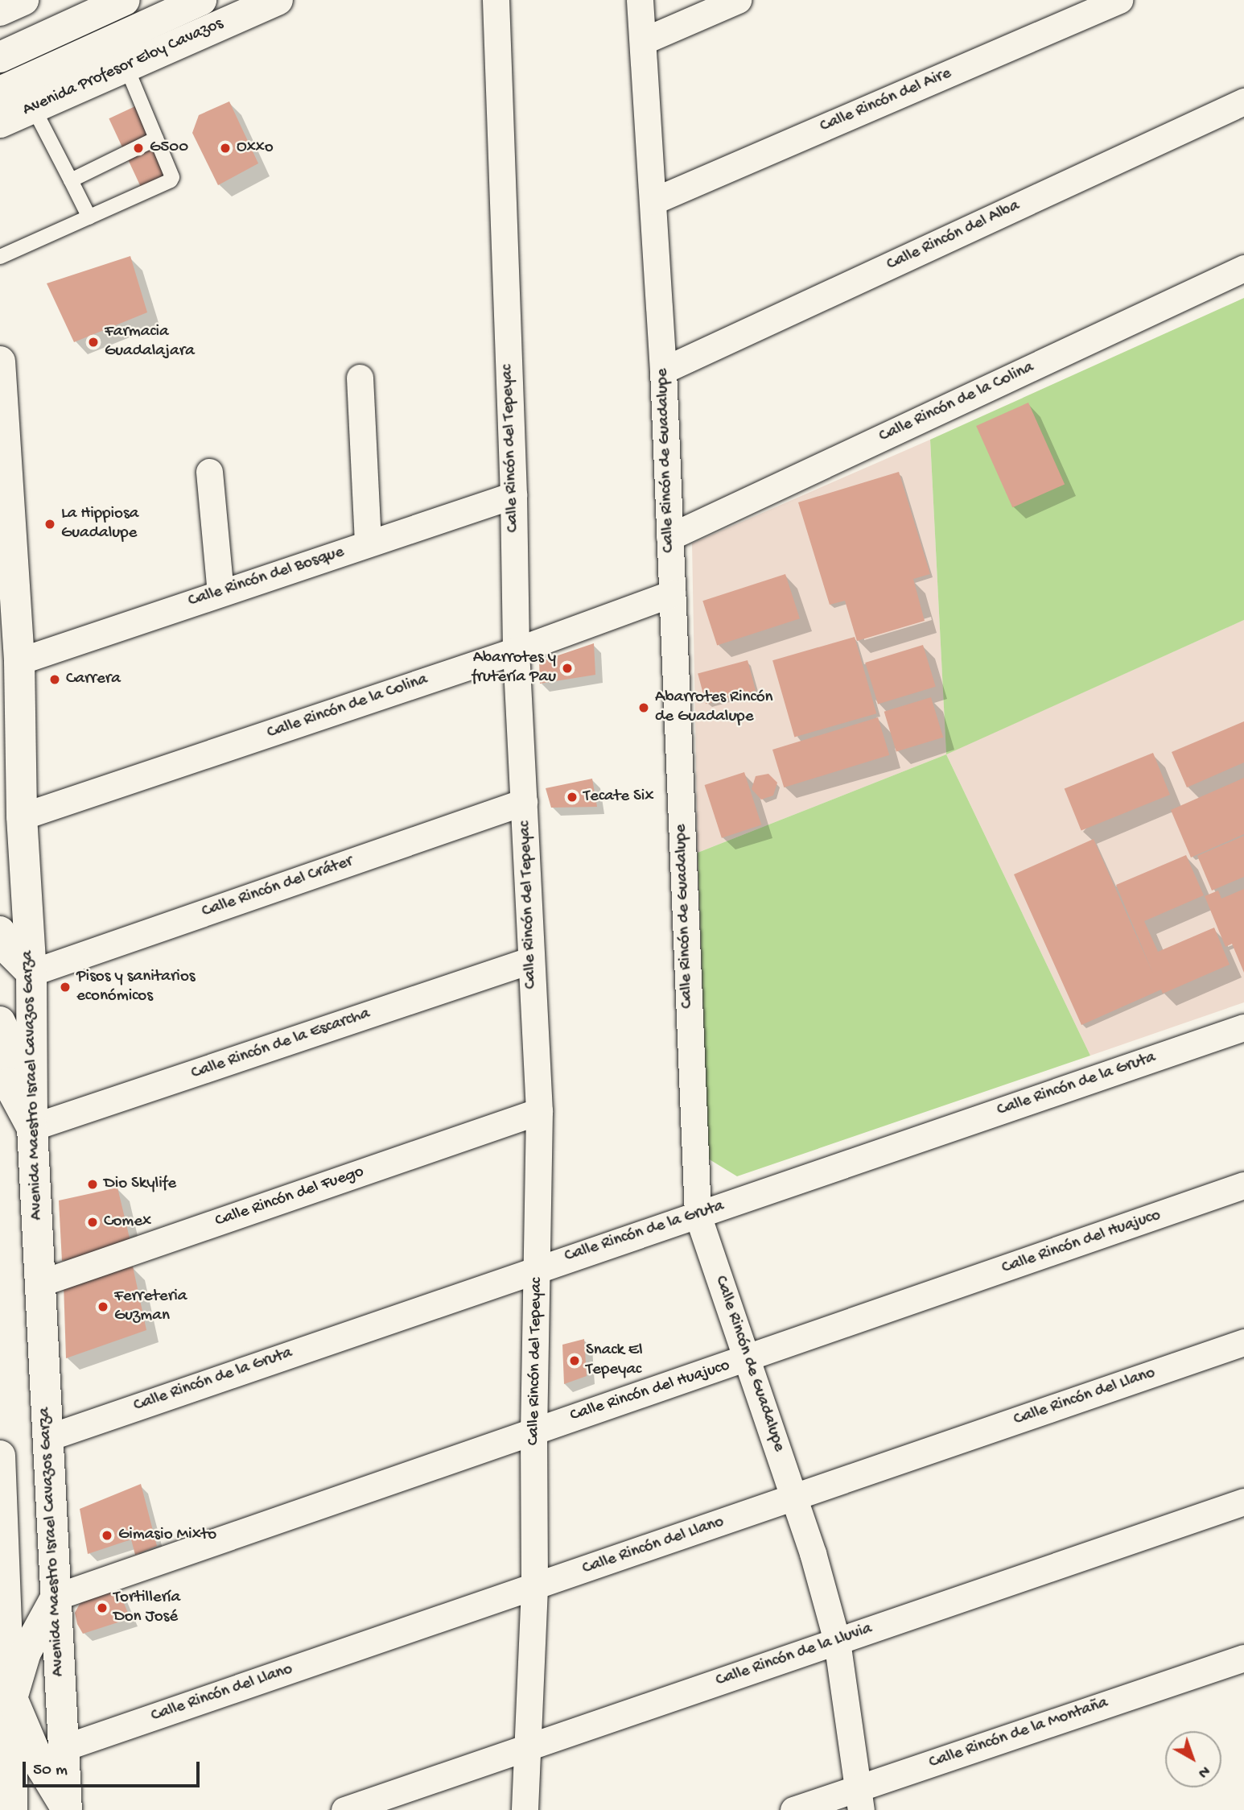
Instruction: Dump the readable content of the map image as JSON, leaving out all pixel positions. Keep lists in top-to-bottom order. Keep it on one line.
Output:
{"streets":{"main road":["Avenida Profesor Eloy Cavazos","Avenida Maestro Israel Cavazos Garza"],"street":["Calle Rincón del Aire","Calle Rincón del Alba","Calle Rincón de la Colina","Calle Rincón del Tepeyac","Calle Rincón de Guadalupe","Calle Rincón del Bosque","Calle Rincón del Cráter","Calle Rincón de la Escarcha","Calle Rincón de la Gruta","Calle Rincón del Fuego","Calle Rincón del Huajuco","Calle Rincón del Llano","Calle Rincón de la Lluvia","Calle Rincón de la Montaña"]},"crossings":[["Calle Rincón del Aire","Calle Rincón de Guadalupe"],["Calle Rincón del Alba","Calle Rincón de Guadalupe"],["Calle Rincón de la Colina","Calle Rincón del Tepeyac"],["Calle Rincón de la Colina","Calle Rincón de Guadalupe"],["Calle Rincón de la Colina","Avenida Maestro Israel Cavazos Garza"],["Calle Rincón del Tepeyac","Calle Rincón del Bosque"],["Calle Rincón del Tepeyac","Calle Rincón del Cráter"],["Calle Rincón del Tepeyac","Calle Rincón de la Escarcha"],["Calle Rincón del Tepeyac","Calle Rincón de la Gruta"],["Calle Rincón del Tepeyac","Calle Rincón del Fuego"],["Calle Rincón del Tepeyac","Calle Rincón del Huajuco"],["Calle Rincón del Tepeyac","Calle Rincón del Llano"],["Calle Rincón del Tepeyac","Calle Rincón de la Lluvia"],["Calle Rincón de Guadalupe","Calle Rincón de la Gruta"],["Calle Rincón de Guadalupe","Calle Rincón del Huajuco"],["Calle Rincón de Guadalupe","Calle Rincón del Llano"],["Calle Rincón de Guadalupe","Calle Rincón de la Lluvia"],["Calle Rincón de Guadalupe","Calle Rincón de la Montaña"],["Calle Rincón del Bosque","Avenida Maestro Israel Cavazos Garza"],["Calle Rincón del Cráter","Avenida Maestro Israel Cavazos Garza"],["Calle Rincón de la Escarcha","Avenida Maestro Israel Cavazos Garza"],["Calle Rincón de la Gruta","Avenida Maestro Israel Cavazos Garza"],["Avenida Maestro Israel Cavazos Garza","Calle Rincón del Fuego"],["Avenida Maestro Israel Cavazos Garza","Calle Rincón del Huajuco"],["Avenida Maestro Israel Cavazos Garza","Calle Rincón del Llano"]],"places":["G500","Oxxo","Farmacia Guadalajara","La Hippiosa Guadalupe","Abarrotes y frutería Pau","Carrera","Abarrotes Rincón de Guadalupe","Tecate Six","Pisos y sanitarios económicos","Dio Skylife","Comex","Ferreteria Guzman","Snack El Tepeyac","Gimasio Mixto","Tortillería Don José"],"scale_bar":"50 m","north":"bottom right"}
